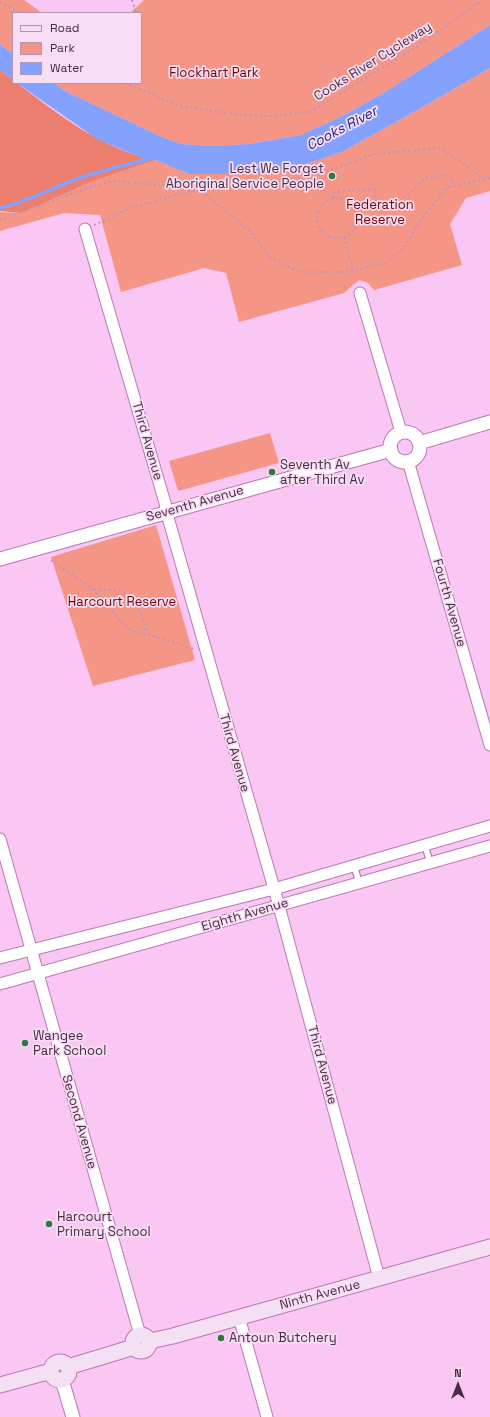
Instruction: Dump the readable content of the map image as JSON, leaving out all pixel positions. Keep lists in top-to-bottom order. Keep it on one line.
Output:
{"streets":{"main road":["Ninth Avenue"],"street":["Third Avenue","Seventh Avenue","Fourth Avenue","Eighth Avenue","Second Avenue"],"path":["Cooks River Cycleway"]},"crossings":[["Third Avenue","Seventh Avenue"],["Third Avenue","Eighth Avenue"],["Third Avenue","Ninth Avenue"],["Seventh Avenue","Fourth Avenue"],["Eighth Avenue","Second Avenue"],["Second Avenue","Ninth Avenue"]],"water":["Cooks River"],"parks":["Flockhart Park","Federation Reserve","Harcourt Reserve"],"places":["Lest We Forget Aboriginal Service People","Seventh Av after Third Av","Wangee Park School","Harcourt Primary School","Antoun Butchery"],"legend":["Road","Park","Water"],"north":"top"}
